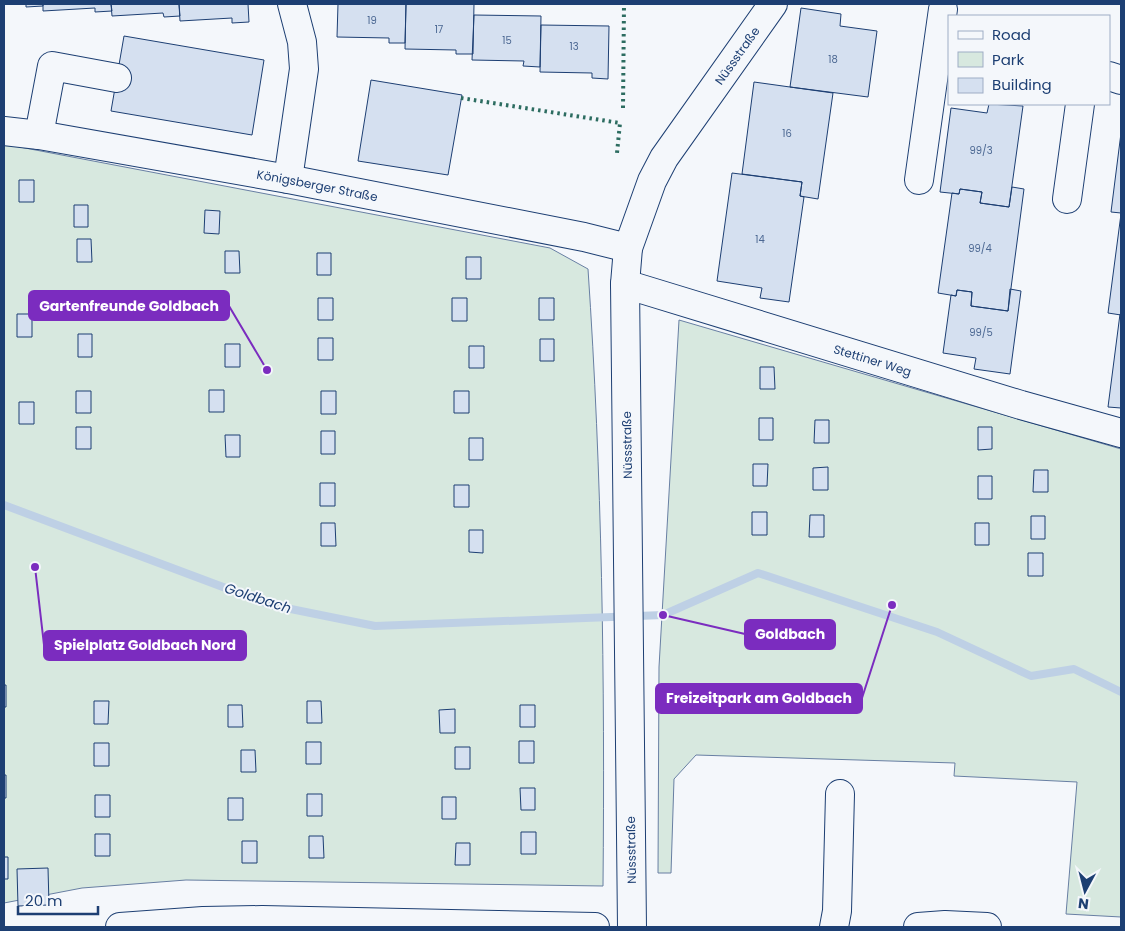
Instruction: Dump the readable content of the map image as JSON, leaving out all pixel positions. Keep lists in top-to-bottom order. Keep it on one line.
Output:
{"streets":{"street":["Nüssstraße","Königsberger Straße","Stettiner Weg"]},"crossings":[["Nüssstraße","Königsberger Straße"],["Nüssstraße","Stettiner Weg"]],"water":["Goldbach"],"places":["Gartenfreunde Goldbach","Spielplatz Goldbach Nord","Freizeitpark am Goldbach","Goldbach"],"house_numbers":["19","17","15","13","18","16","99/3","14","99/4","99/5"],"legend":["Road","Park","Building"],"scale_bar":"20 m","north":"bottom"}
